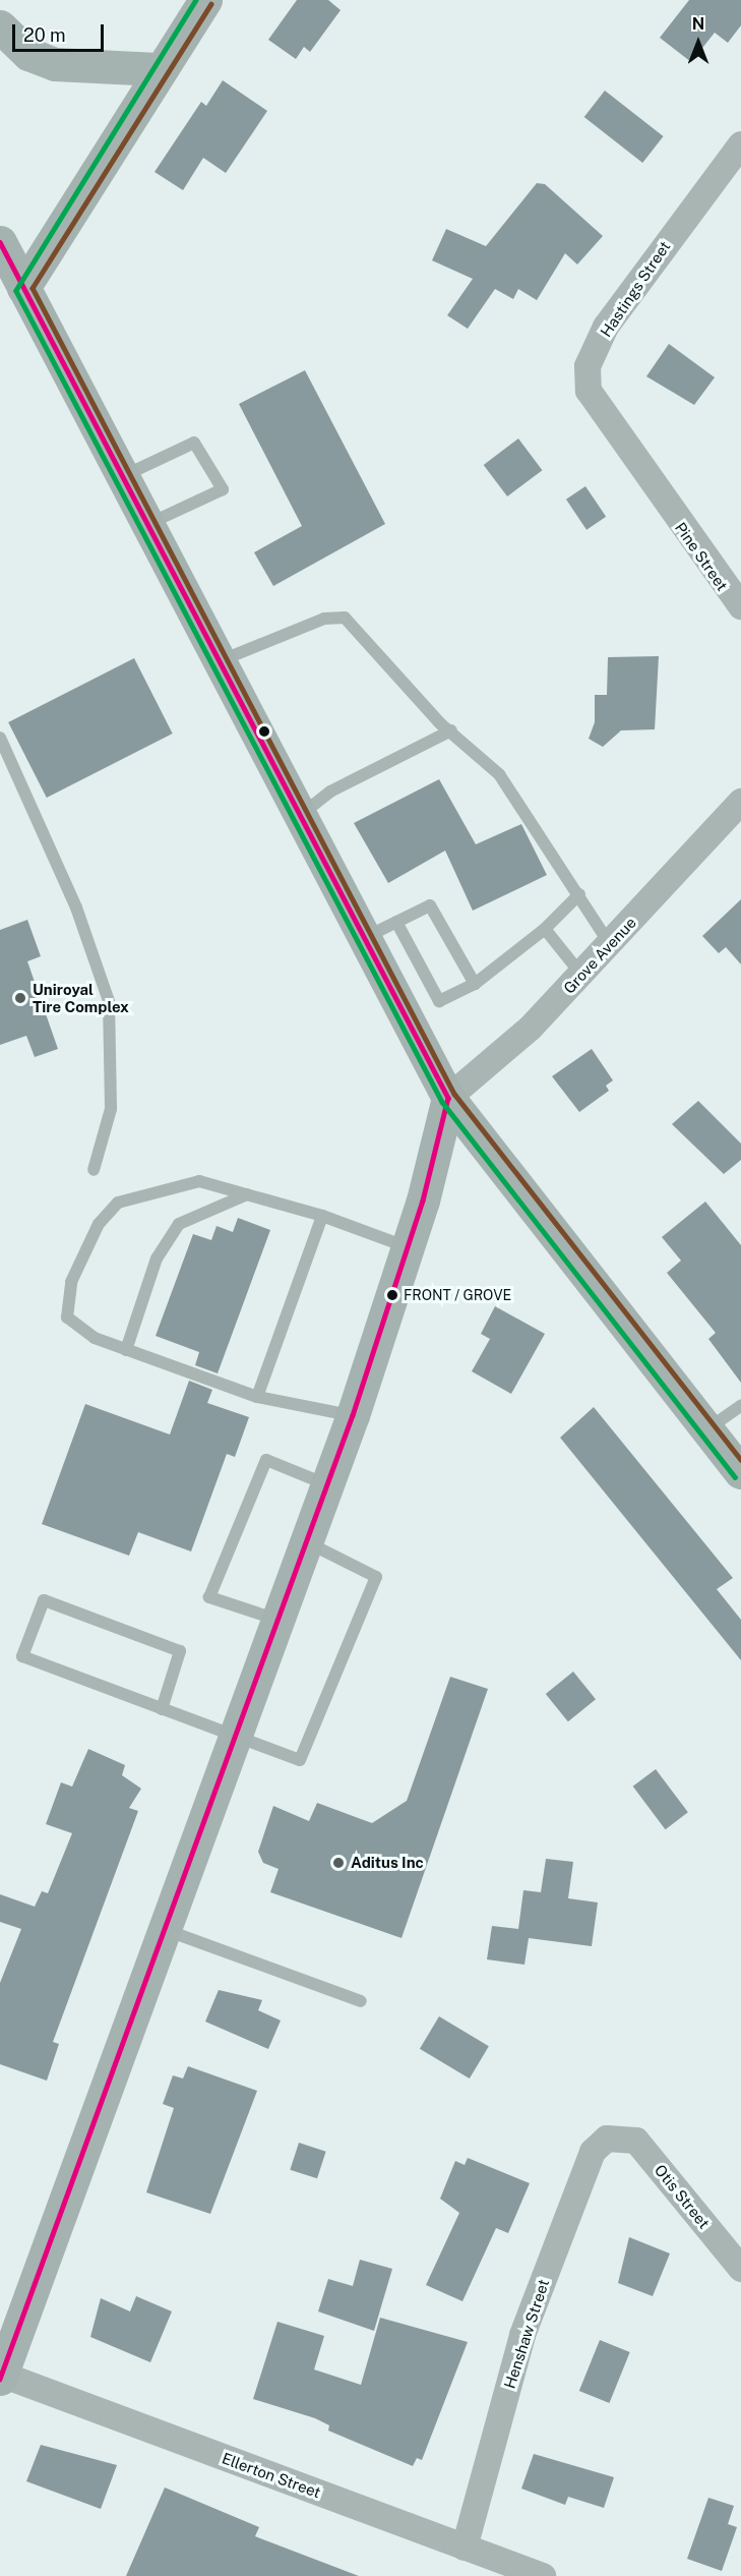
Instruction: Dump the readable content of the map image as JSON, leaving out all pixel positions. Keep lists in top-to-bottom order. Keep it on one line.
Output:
{"streets":{"street":["Hastings Street","Pine Street","Grove Avenue","Otis Street","Henshaw Street","Ellerton Street"]},"crossings":[["Hastings Street","Pine Street"],["Otis Street","Henshaw Street"],["Henshaw Street","Ellerton Street"]],"places":["Uniroyal Tire Complex","FRONT / GROVE","Aditus Inc"],"scale_bar":"20 m","north":"top"}
